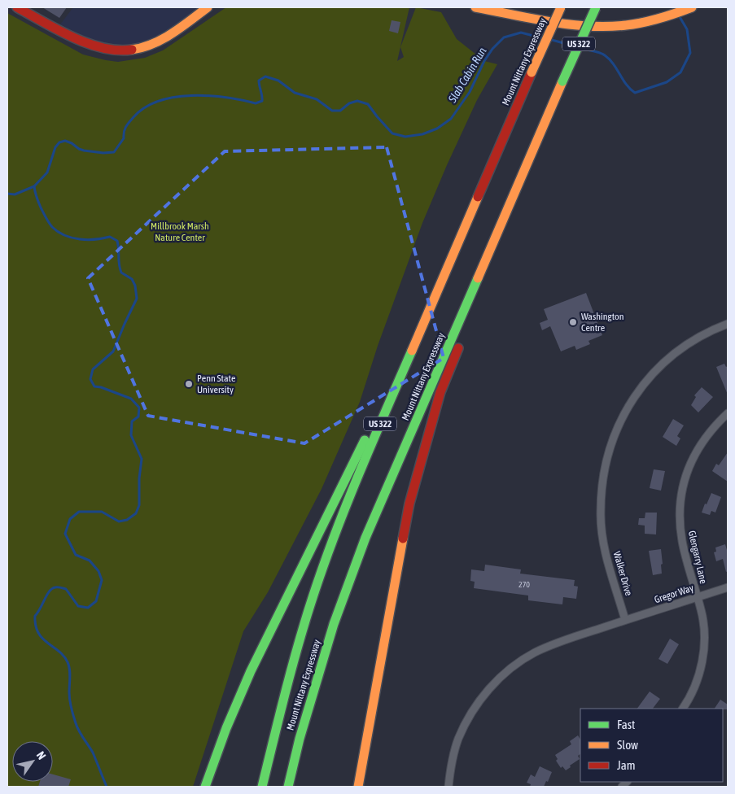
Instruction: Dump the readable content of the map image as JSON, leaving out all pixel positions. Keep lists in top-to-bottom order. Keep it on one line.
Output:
{"streets":{"main road":["US 322","Mount Nittany Expressway"],"street":["Glengarry Lane","Walker Drive","Gregor Way"]},"crossings":[["Glengarry Lane","Gregor Way"],["Walker Drive","Gregor Way"]],"water":["Slab Cabin Run"],"parks":["Millbrook Marsh Nature Center"],"places":["Washington Centre","Penn State University"],"house_numbers":["270"],"legend":["Fast","Slow","Jam"],"north":"top right"}
